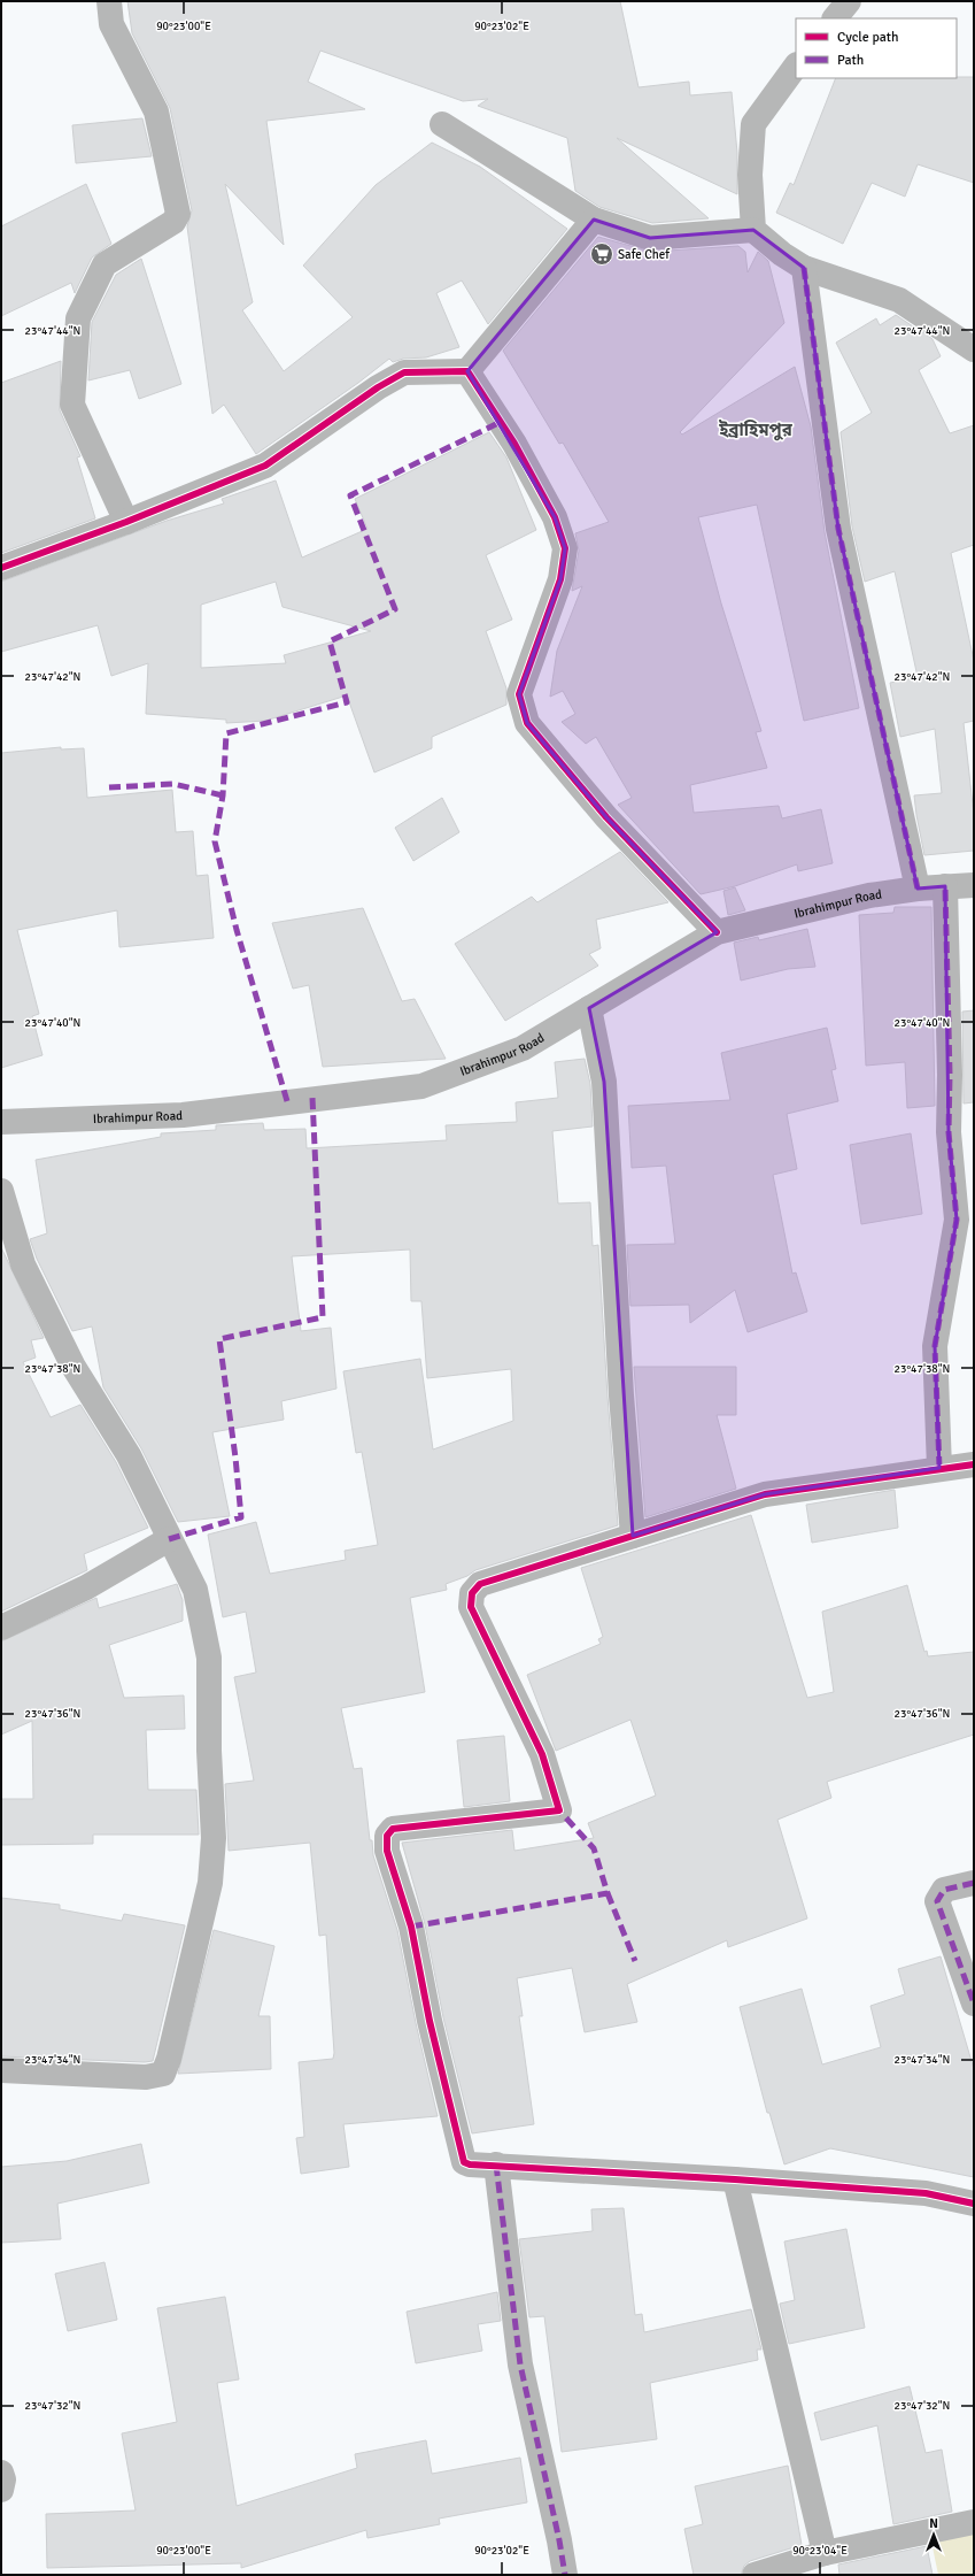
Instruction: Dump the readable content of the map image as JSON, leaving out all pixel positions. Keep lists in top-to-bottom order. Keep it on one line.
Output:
{"streets":{"street":["Ibrahimpur Road"]},"districts":["ইব্রাহিমপুর"],"places":{"supermarket":["Safe Chef"]},"legend":["Cycle path","Path"],"north":"top","coordinates":["90°23'00\"E","90°23'02\"E","23°47'44\"N","23°47'42\"N","23°47'40\"N","23°47'38\"N","23°47'36\"N","23°47'34\"N","23°47'32\"N","90°23'04\"E"]}
